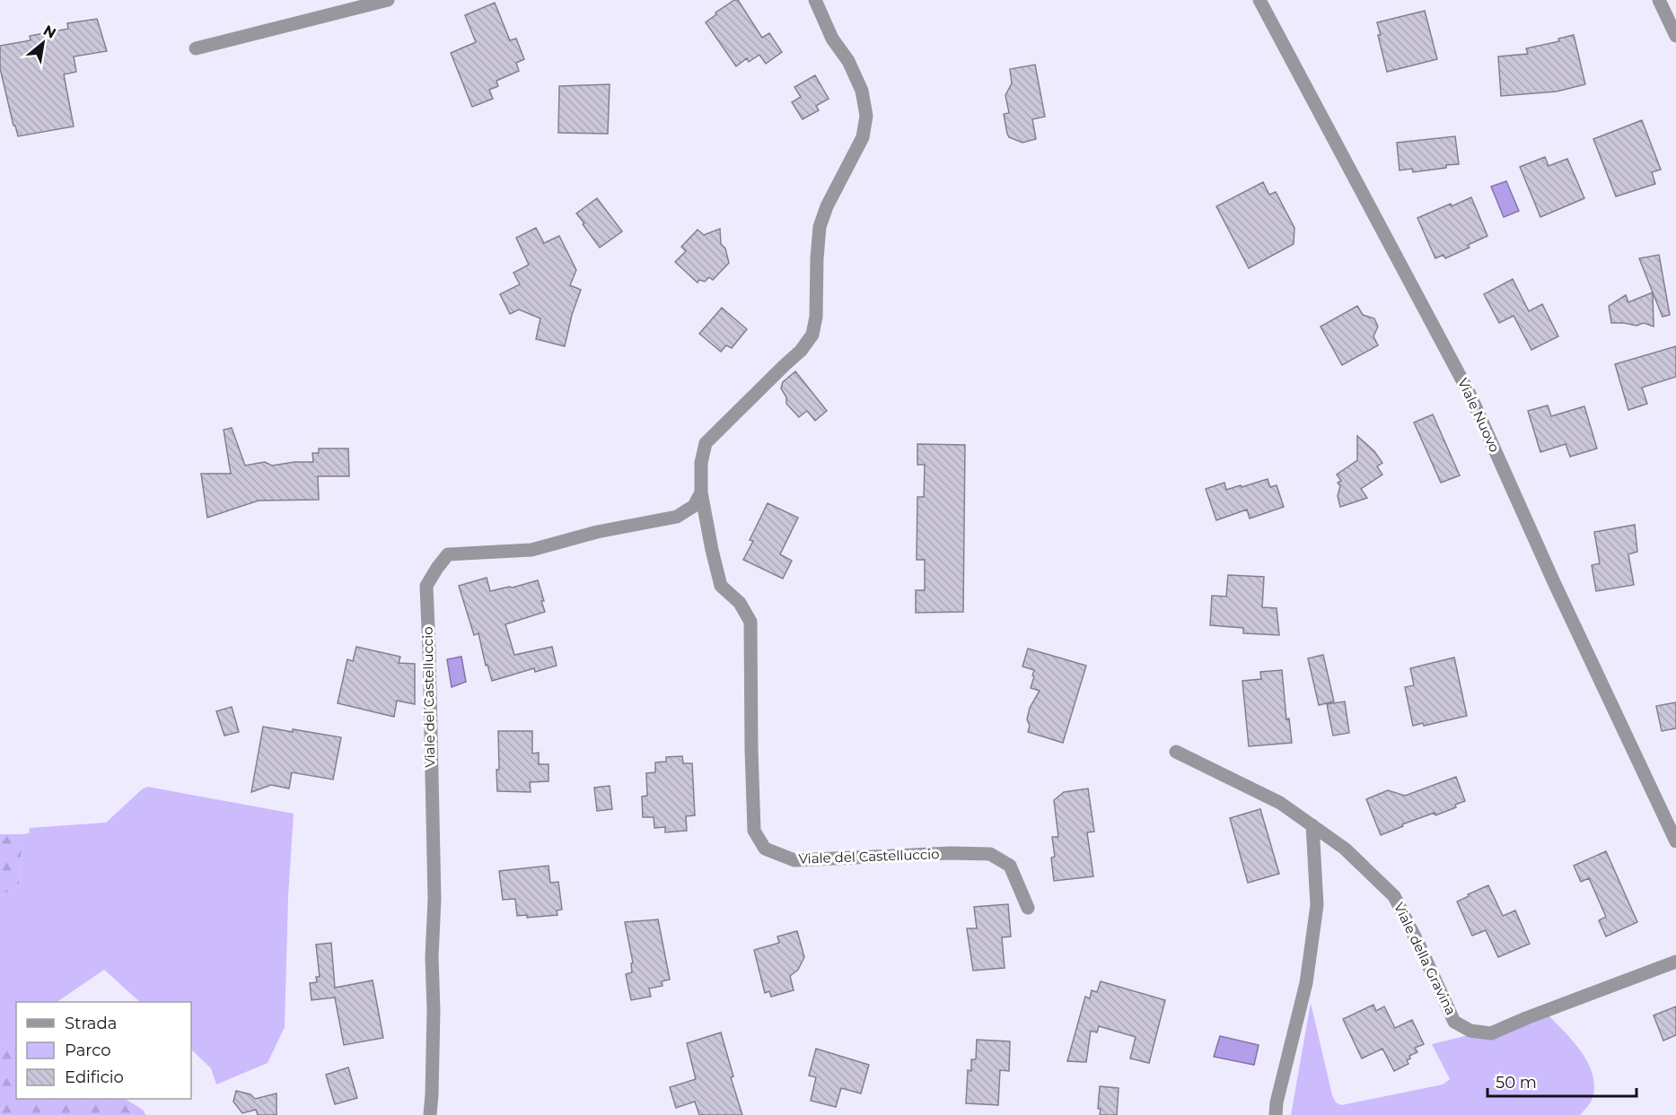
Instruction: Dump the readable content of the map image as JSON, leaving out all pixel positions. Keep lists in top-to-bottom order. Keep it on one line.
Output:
{"streets":{"street":["Viale Nuovo","Viale del Castelluccio","Viale della Gravina"]},"legend":["Strada","Parco","Edificio"],"scale_bar":"50 m","north":"top right"}
